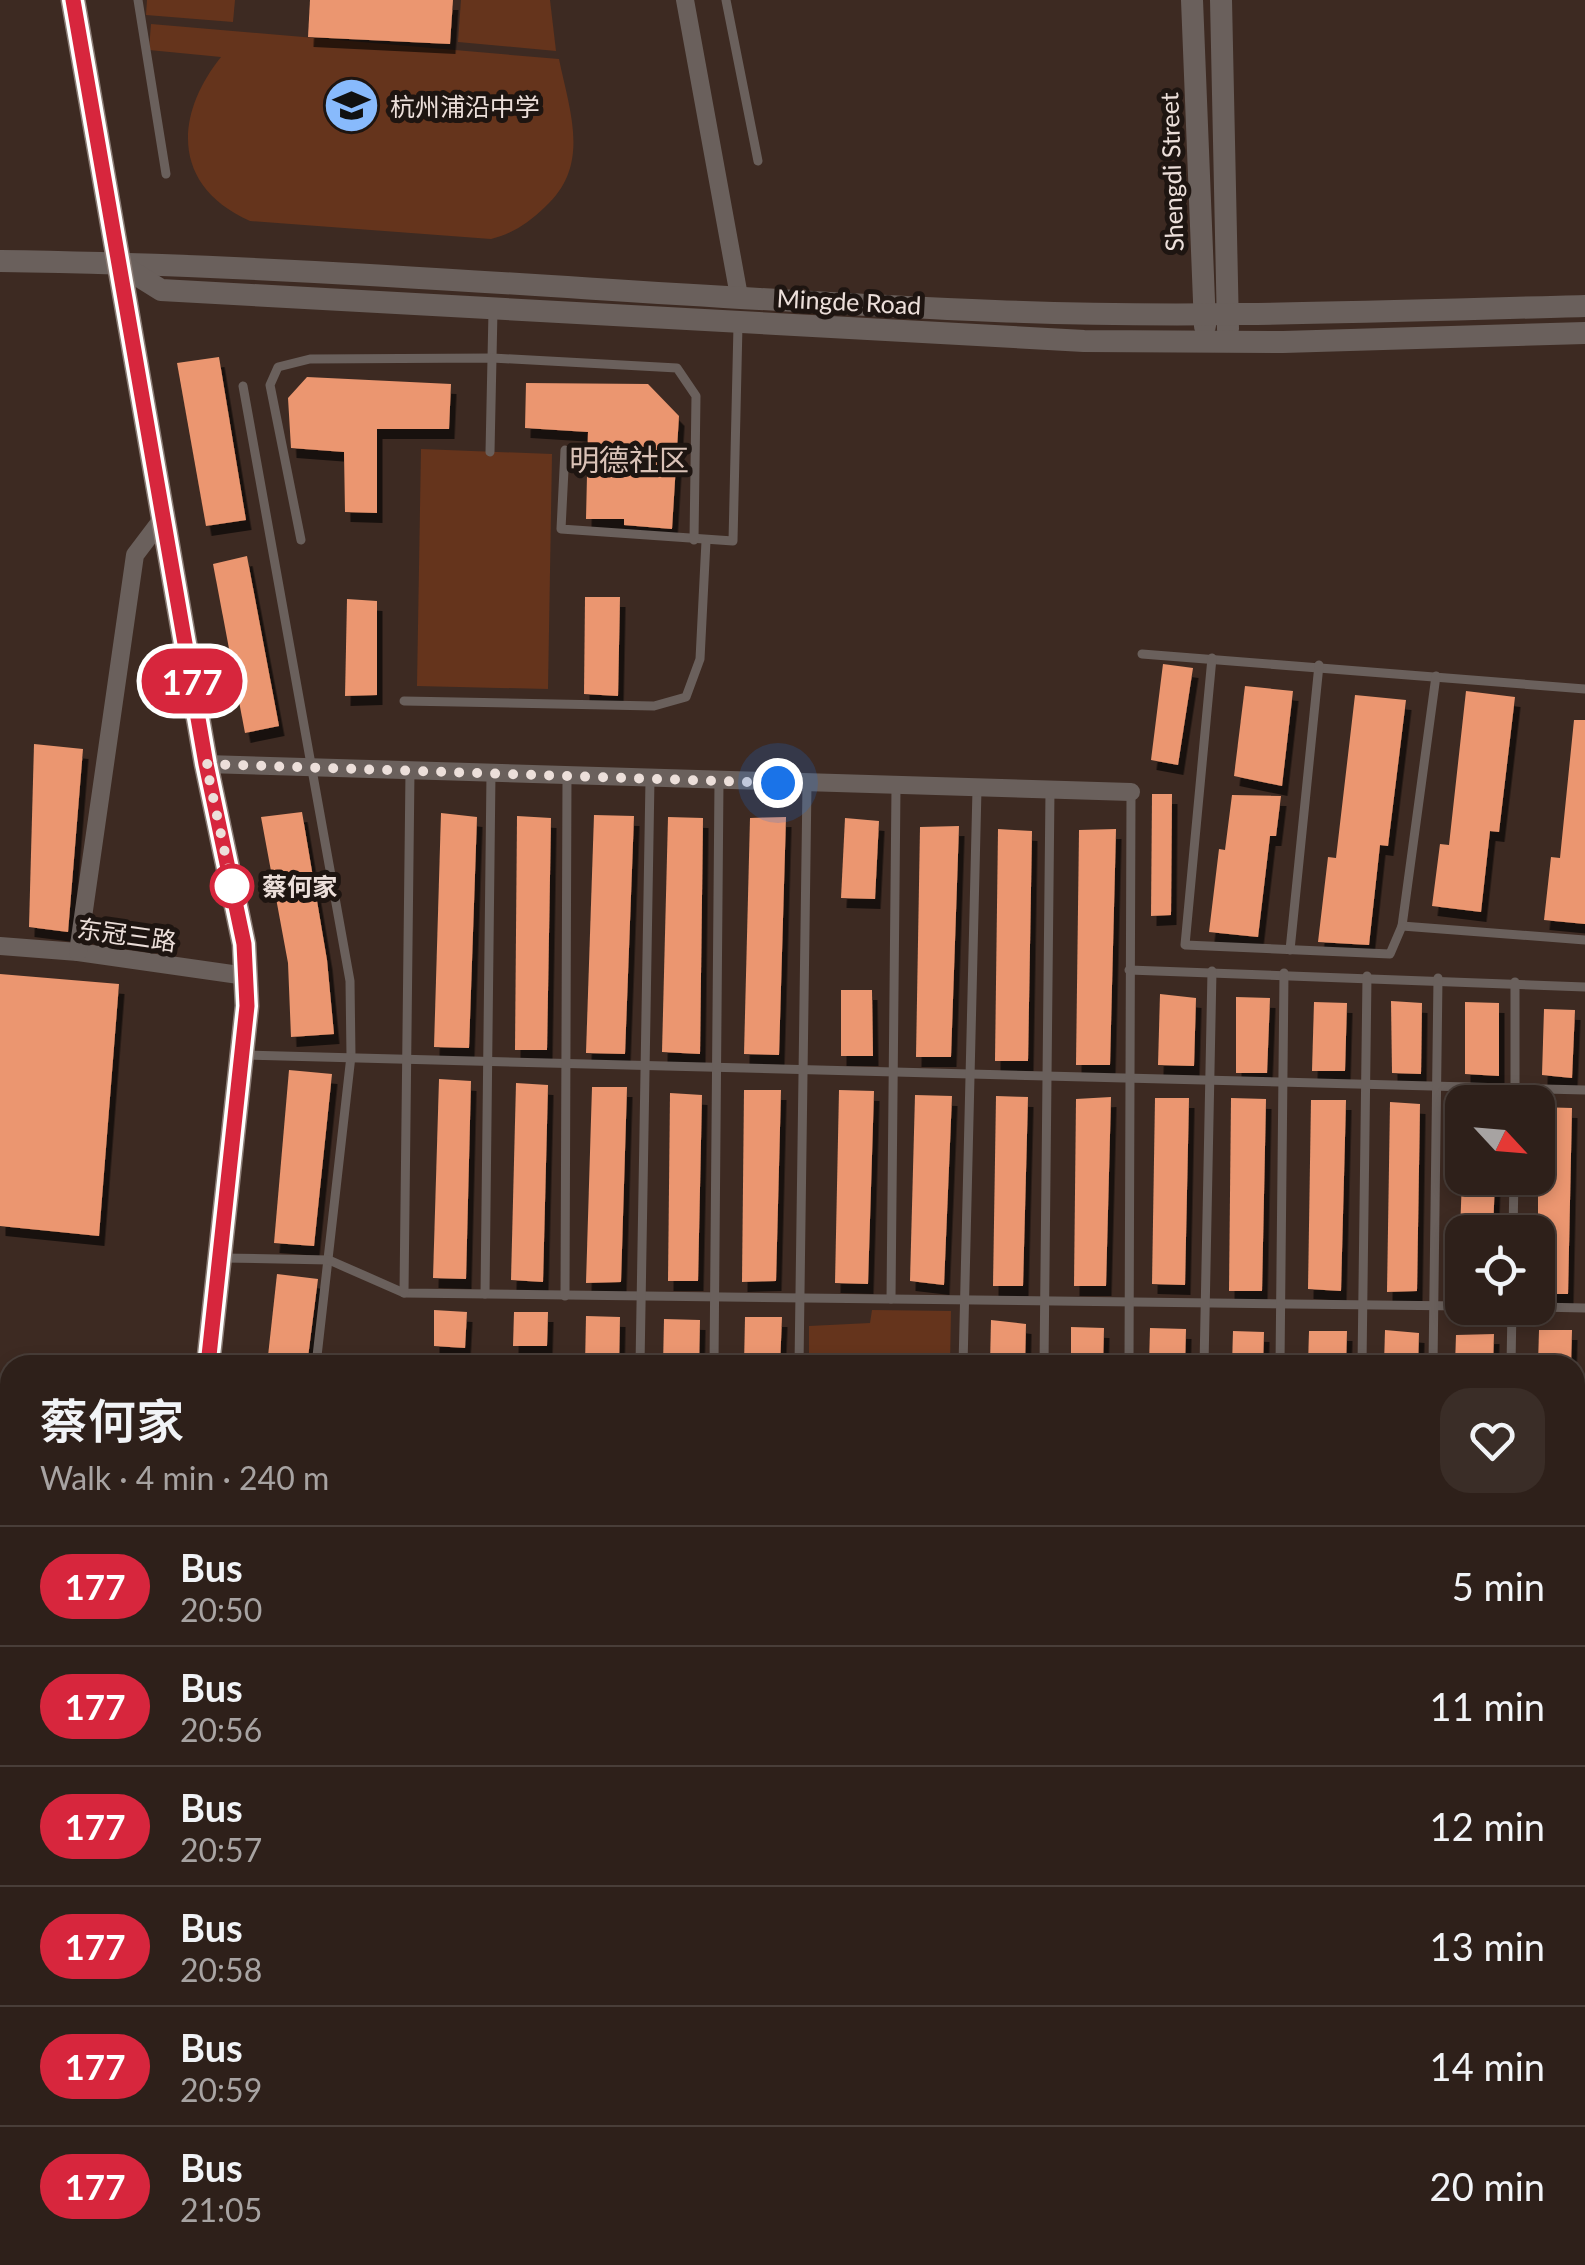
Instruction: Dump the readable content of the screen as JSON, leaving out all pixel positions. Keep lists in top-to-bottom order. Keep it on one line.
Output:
{"streets":{"street":["Shengdi Street","Mingde Road","东冠三路"]},"crossings":[["Shengdi Street","Mingde Road"]],"districts":["明德社区"],"places":{"school or university":["杭州浦沿中学"],"other":["蔡何家"]},"lines":["bus line 177"],"north":"bottom right","page":{"on_map":"177","heading":["蔡何家","Walk · 4 min · 240 m"],"list":[{"mark":"177","name":"Bus","note":"20:50","value":"5 min"},{"mark":"177","name":"Bus","note":"20:56","value":"11 min"},{"mark":"177","name":"Bus","note":"20:57","value":"12 min"},{"mark":"177","name":"Bus","note":"20:58","value":"13 min"},{"mark":"177","name":"Bus","note":"20:59","value":"14 min"},{"mark":"177","name":"Bus","note":"21:05","value":"20 min"}]}}
